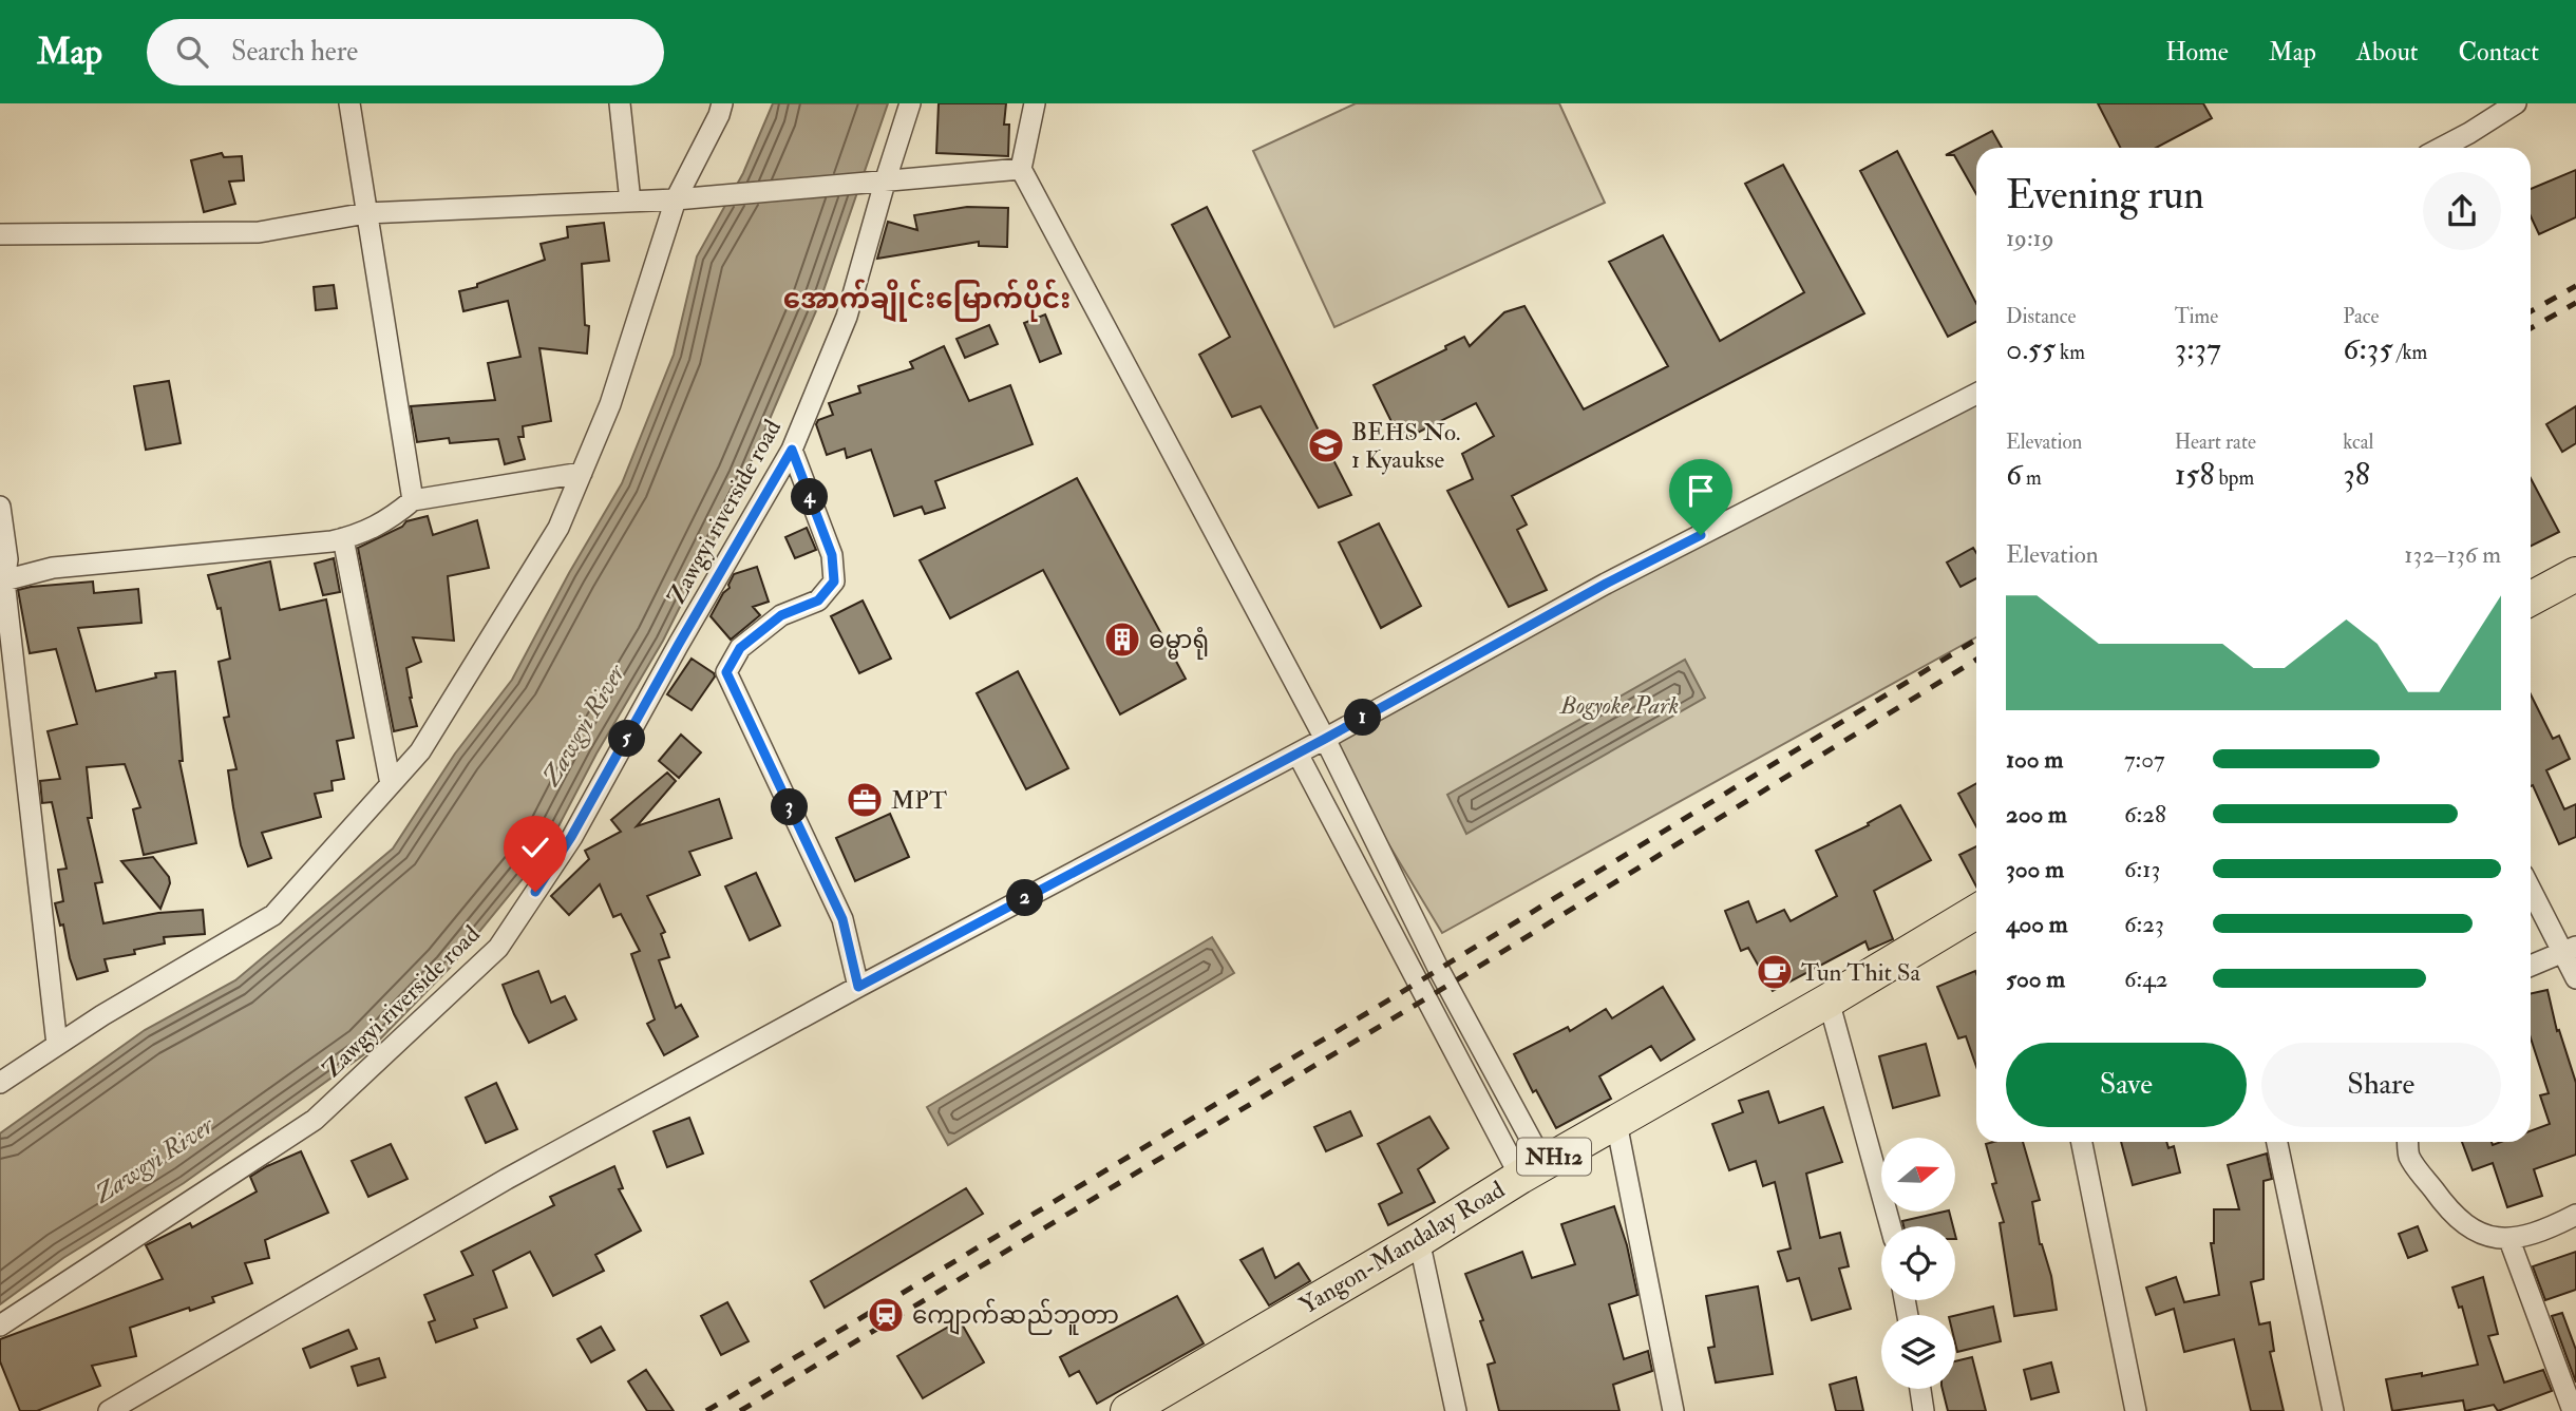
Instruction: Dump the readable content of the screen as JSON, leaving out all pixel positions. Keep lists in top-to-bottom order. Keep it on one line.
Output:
{"streets":{"highway":["NH12","Yangon-Mandalay Road"],"street":["Zawgyi riverside road"]},"districts":["အောက်ချိုင်းမြောက်ပိုင်း"],"water":["Zawgyi River"],"parks":["Bogyoke Park"],"places":{"school or university":["BEHS No. 1 Kyaukse"],"building":["ဓမ္မာရုံ"],"office":["MPT"],"cafe":["Tun Thit Sa"],"station":["ကျောက်ဆည်ဘူတာ"]},"north":"right","page":{"header":"Map","search":"Search here","nav":["Home","Map","About","Contact"],"heading":["Evening run","19:19"],"stats":[["Distance","0.55 km"],["Time","3:37"],["Pace","6:35 /km"],["Elevation","6 m"],["Heart rate","158 bpm"],["kcal","38"]],"pins":["4","1","5","3","2"],"chart":["Elevation","132–136 m"],"list":[{"name":"100 m","note":"7:07"},{"name":"200 m","note":"6:28"},{"name":"300 m","note":"6:13"},{"name":"400 m","note":"6:23"},{"name":"500 m","note":"6:42"}],"buttons":["Save","Share"]}}
